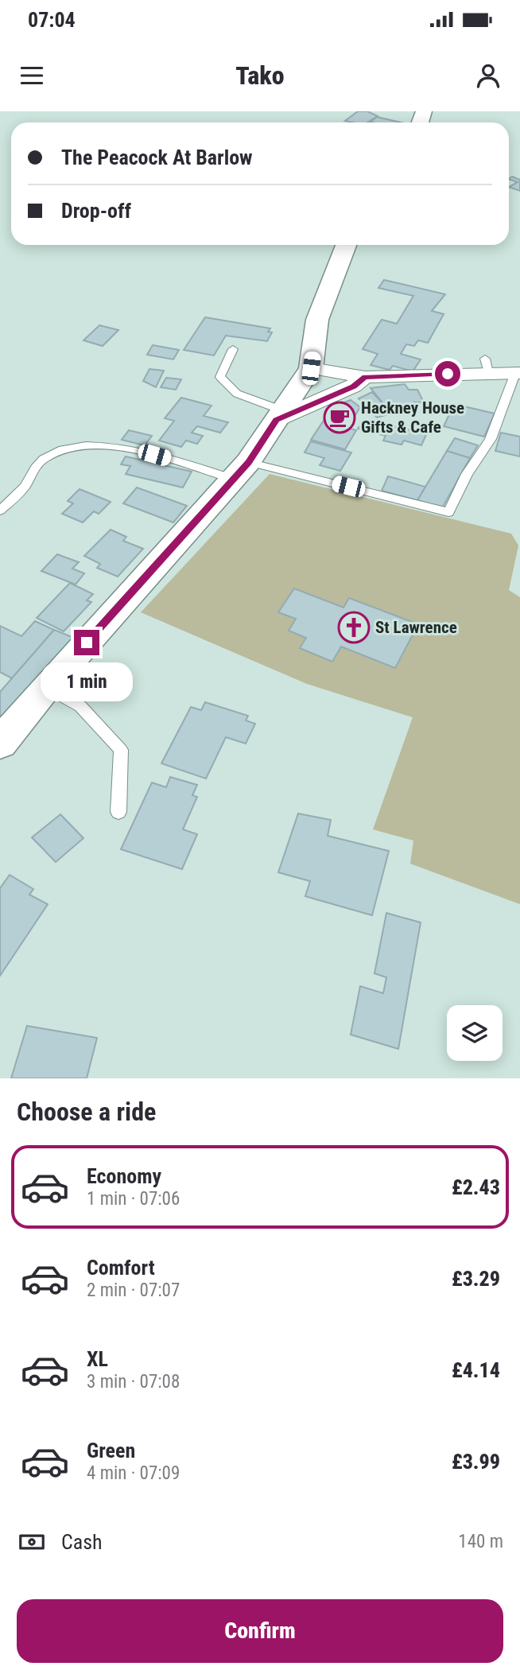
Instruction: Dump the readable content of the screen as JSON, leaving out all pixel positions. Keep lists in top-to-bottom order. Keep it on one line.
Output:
{"places":{"cafe":["Hackney House Gifts & Cafe"],"church":["St Lawrence"]},"page":{"status":"07:04","header":"Tako","banner":["The Peacock At Barlow","Drop-off"],"bubble":"1 min","heading":"Choose a ride","list":[{"name":"Economy","note":"1 min · 07:06","value":"£2.43"},{"name":"Comfort","note":"2 min · 07:07","value":"£3.29"},{"name":"XL","note":"3 min · 07:08","value":"£4.14"},{"name":"Green","note":"4 min · 07:09","value":"£3.99"}],"pay":["Cash","140 m"],"buttons":"Confirm"}}
